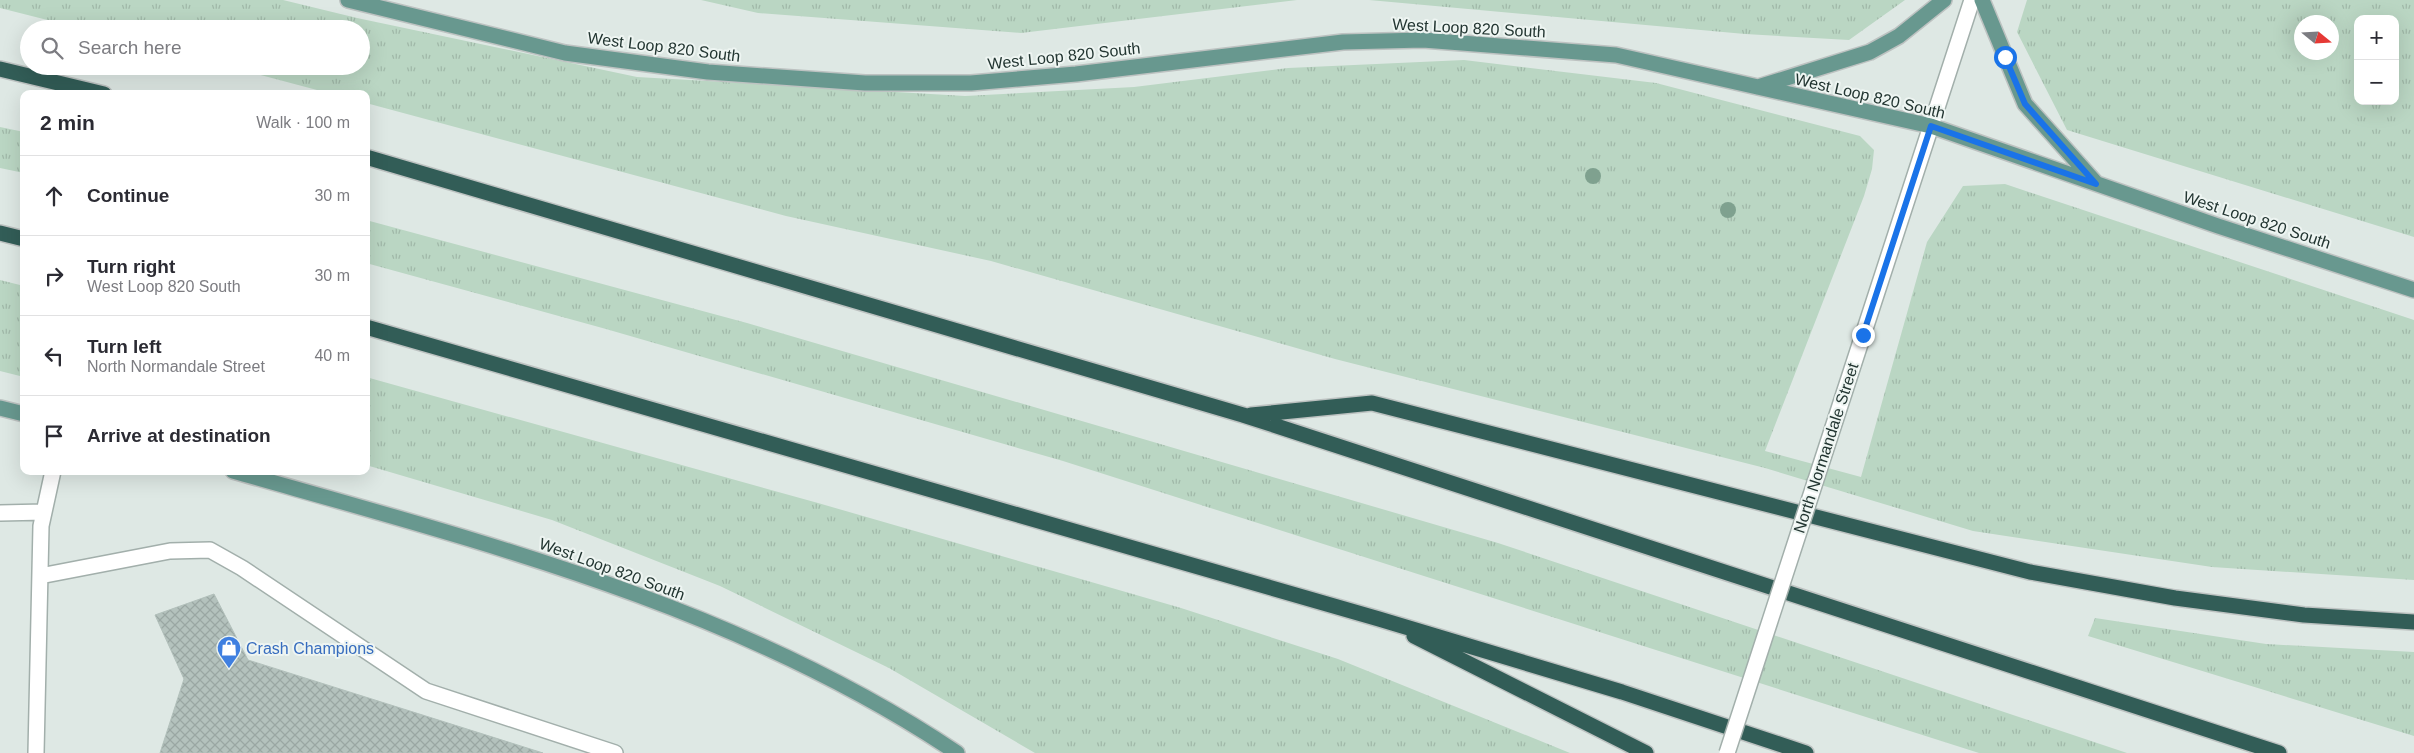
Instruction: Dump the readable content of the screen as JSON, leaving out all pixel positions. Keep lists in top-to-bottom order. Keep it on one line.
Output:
{"streets":{"main road":["West Loop 820 South"],"street":["North Normandale Street"]},"crossings":[["West Loop 820 South","North Normandale Street"]],"places":{"shop":["Crash Champions"]},"north":"right","page":{"map_buttons":["+","−"],"search":"Search here","heading":["2 min","Walk · 100 m"],"list":[["Continue","30 m"],["Turn right","West Loop 820 South","30 m"],["Turn left","North Normandale Street","40 m"],"Arrive at destination"]}}
